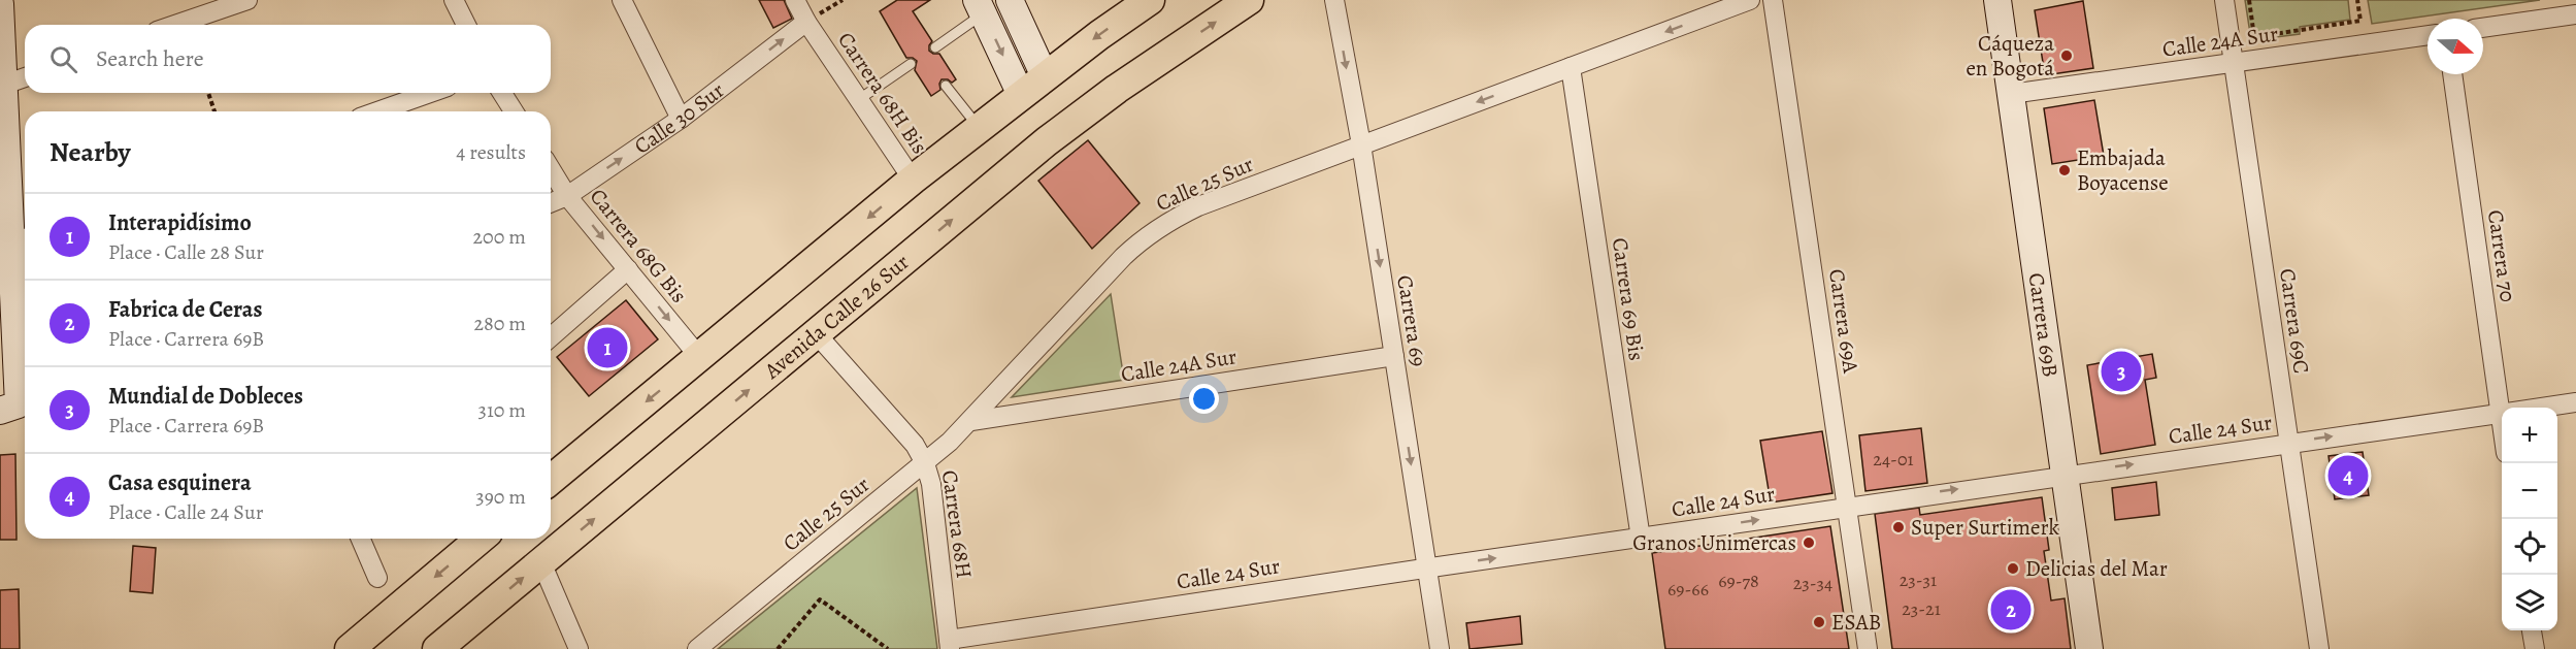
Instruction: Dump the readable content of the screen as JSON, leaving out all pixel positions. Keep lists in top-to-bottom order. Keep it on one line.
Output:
{"streets":{"main road":["Avenida Calle 26 Sur"],"street":["Calle 24A Sur","Carrera 68H Bis","Calle 30 Sur","Calle 25 Sur","Carrera 68G Bis","Carrera 70","Carrera 69 Bis","Carrera 69","Carrera 69A","Carrera 69C","Carrera 69B","Calle 24 Sur","Carrera 68H"]},"crossings":[["Calle 24A Sur","Calle 25 Sur"],["Calle 24A Sur","Carrera 69"],["Calle 24A Sur","Carrera 69C"],["Calle 24A Sur","Carrera 69B"],["Carrera 68H Bis","Calle 30 Sur"],["Calle 30 Sur","Carrera 68G Bis"],["Calle 25 Sur","Carrera 69 Bis"],["Calle 25 Sur","Carrera 69"],["Calle 25 Sur","Carrera 68H"],["Carrera 69 Bis","Calle 24 Sur"],["Avenida Calle 26 Sur","Carrera 68H"],["Carrera 69","Calle 24 Sur"],["Carrera 69A","Calle 24 Sur"],["Carrera 69C","Calle 24 Sur"],["Carrera 69B","Calle 24 Sur"],["Calle 24 Sur","Carrera 68H"]],"one_way":["Calle 30 Sur","Carrera 68G Bis","Carrera 69","Calle 24 Sur"],"places":["Cáqueza en Bogotá","Embajada Boyacense","Super Surtimerk","Granos Unimercas","Delicias del Mar","ESAB"],"house_numbers":["24-01","23-31","69-78","23-34","69-66","23-21"],"north":"right","page":{"search":"Search here","heading":["Nearby","4 results"],"list":[{"mark":"1","name":"Interapidísimo","note":"Place · Calle 28 Sur","value":"200 m"},{"mark":"2","name":"Fabrica de Ceras","note":"Place · Carrera 69B","value":"280 m"},{"mark":"3","name":"Mundial de Dobleces","note":"Place · Carrera 69B","value":"310 m"},{"mark":"4","name":"Casa esquinera","note":"Place · Calle 24 Sur","value":"390 m"}],"pins":["1","3","4","2"],"map_buttons":["+","−"]}}
